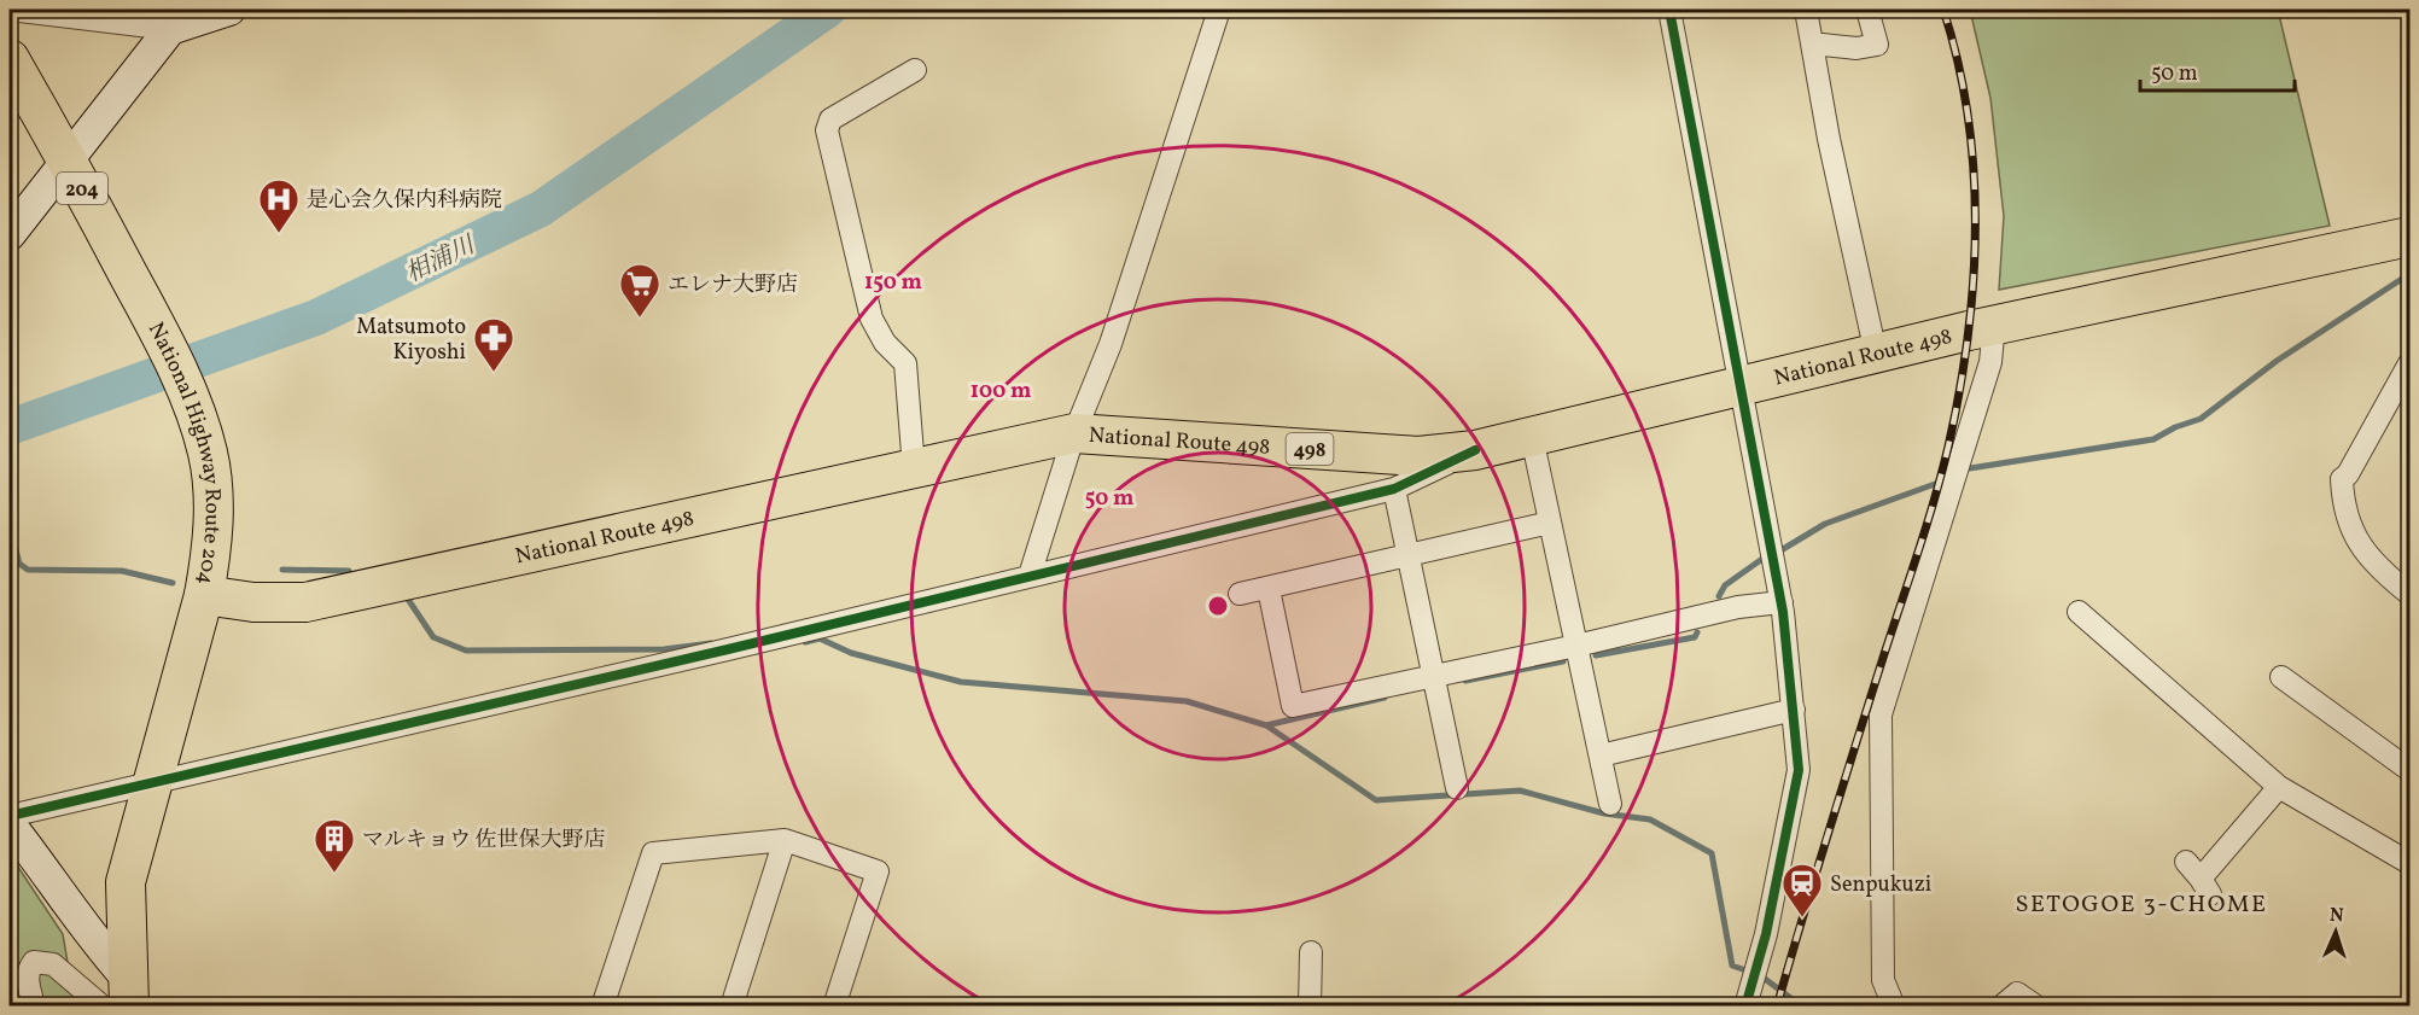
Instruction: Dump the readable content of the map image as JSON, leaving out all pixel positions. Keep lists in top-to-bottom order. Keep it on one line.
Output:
{"streets":{"highway":["204","National Route 498","498","National Highway Route 204"]},"crossings":[["National Route 498","National Highway Route 204"]],"districts":["SETOGOE 3-CHOME"],"water":["相浦川"],"places":{"hospital":["是心会久保内科病院"],"supermarket":["エレナ大野店"],"pharmacy":["Matsumoto Kiyoshi"],"building":["マルキョウ 佐世保大野店"],"station":["Senpukuzi"]},"scale_bar":"50 m","north":"top","rings":["150 m","100 m","50 m"]}
